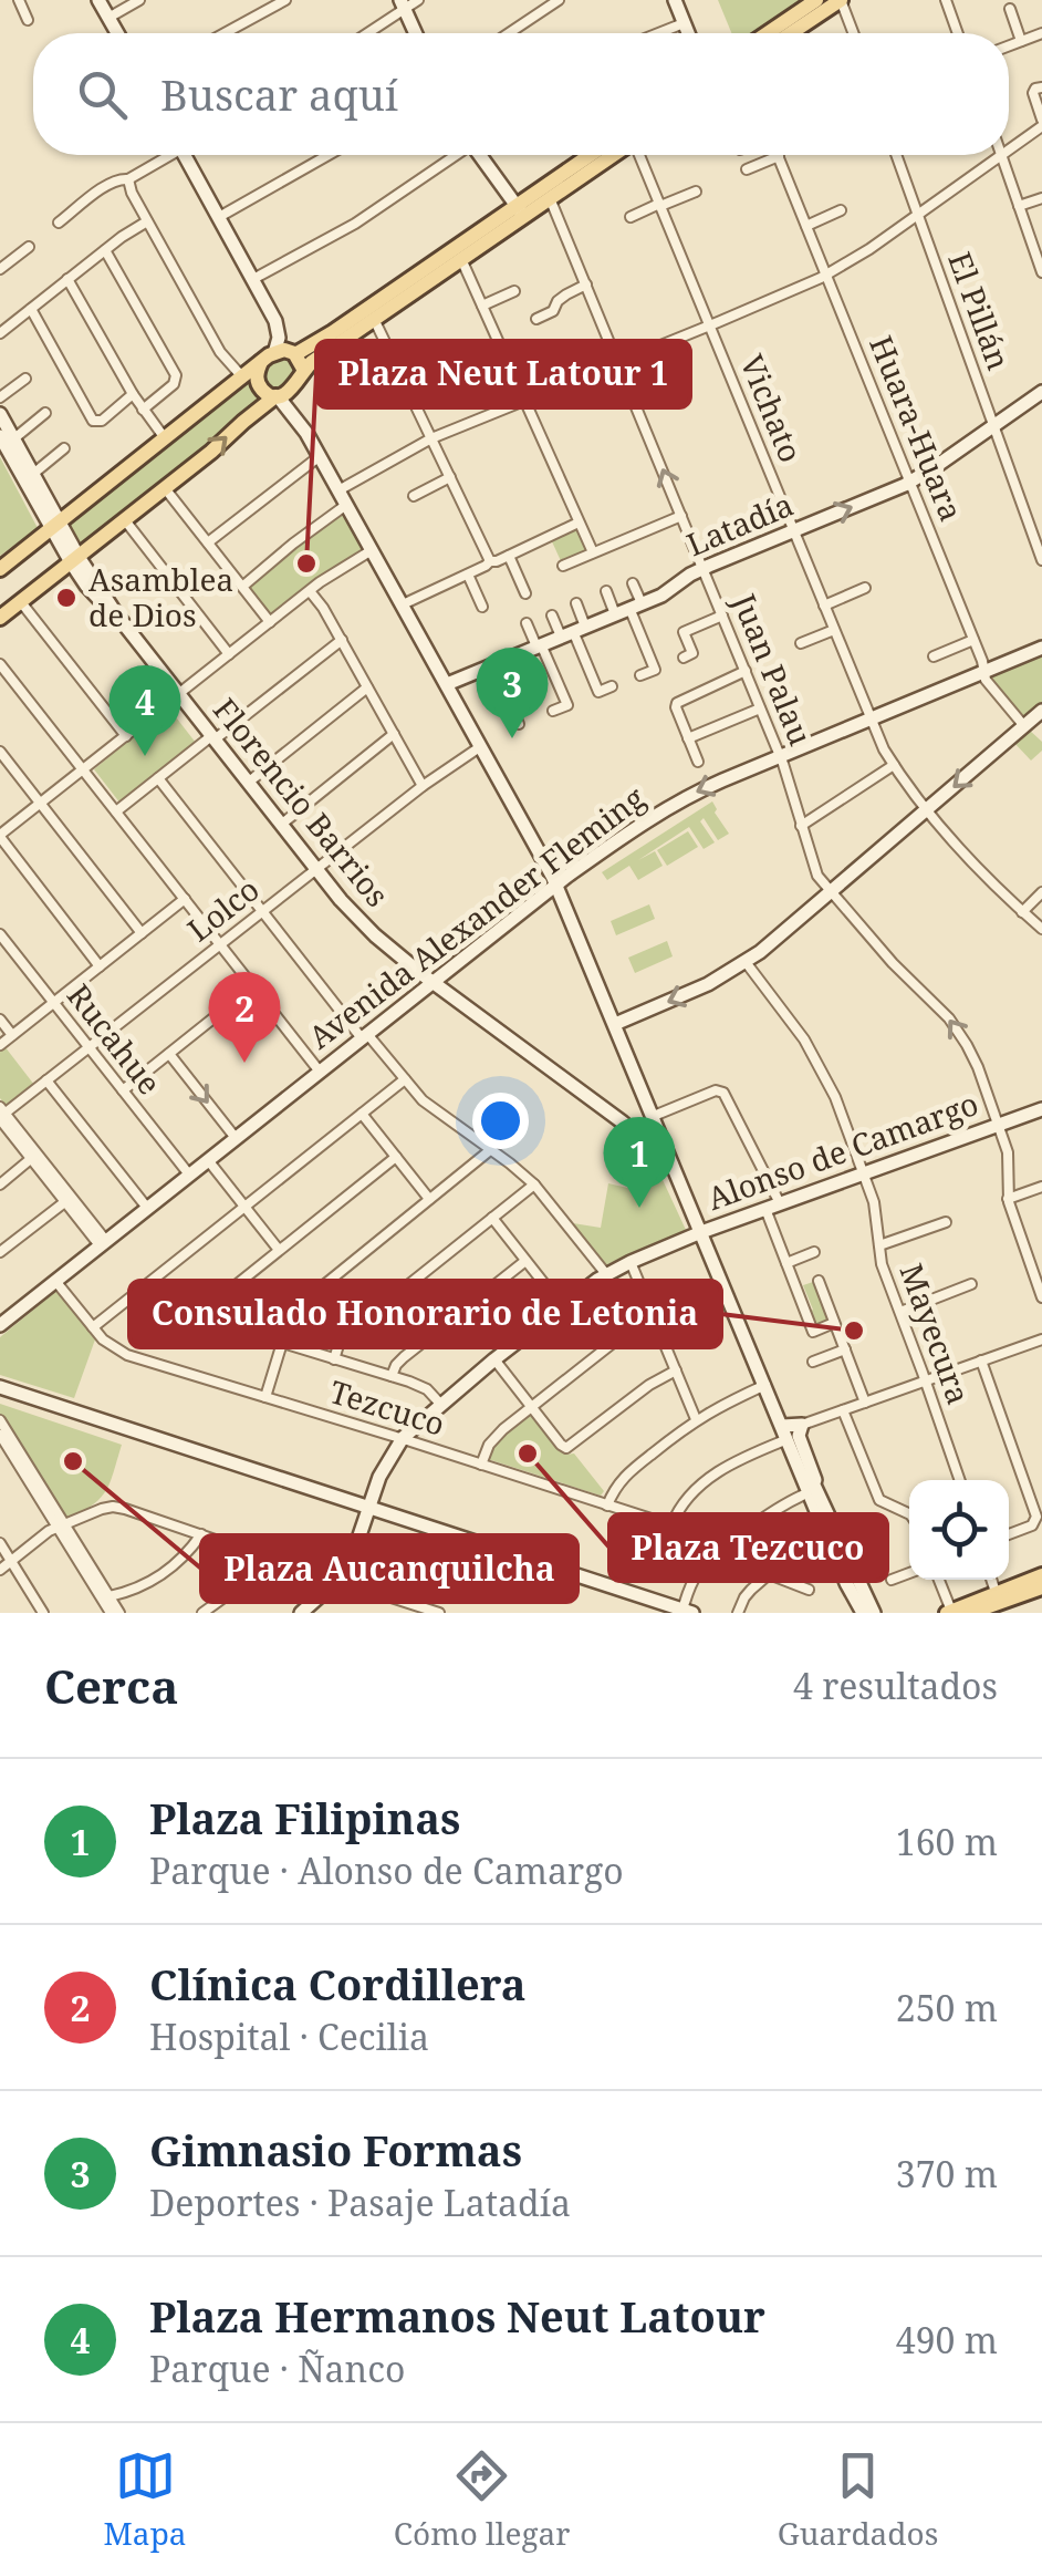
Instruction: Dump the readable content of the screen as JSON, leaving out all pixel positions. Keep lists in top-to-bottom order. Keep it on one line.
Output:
{"streets":{"main road":["Latadía","Florencio Barrios","Avenida Alexander Fleming","Alonso de Camargo"],"street":["El Pillán","Vichato","Huara-Huara","Juan Palau","Lolco","Rucahue","Mayecura","Tezcuco"]},"crossings":[["El Pillán","Latadía"],["Vichato","Latadía"],["Vichato","Avenida Alexander Fleming"],["Huara-Huara","Latadía"],["Huara-Huara","Avenida Alexander Fleming"],["Latadía","Juan Palau"],["Juan Palau","Avenida Alexander Fleming"],["Juan Palau","Alonso de Camargo"],["Florencio Barrios","Lolco"],["Florencio Barrios","Avenida Alexander Fleming"],["Lolco","Rucahue"],["Avenida Alexander Fleming","Rucahue"],["Avenida Alexander Fleming","Tezcuco"],["Alonso de Camargo","Mayecura"],["Alonso de Camargo","Tezcuco"]],"one_way":["Juan Palau"],"places":["Plaza Neut Latour 1","Asamblea de Dios","Consulado Honorario de Letonia","Plaza Tezcuco","Plaza Aucanquilcha"],"page":{"search":"Buscar aquí","pins":["3","4","2","1"],"heading":["Cerca","4 resultados"],"list":[{"mark":"1","name":"Plaza Filipinas","note":"Parque · Alonso de Camargo","value":"160 m"},{"mark":"2","name":"Clínica Cordillera","note":"Hospital · Cecilia","value":"250 m"},{"mark":"3","name":"Gimnasio Formas","note":"Deportes · Pasaje Latadía","value":"370 m"},{"mark":"4","name":"Plaza Hermanos Neut Latour","note":"Parque · Ñanco","value":"490 m"}],"nav":["Mapa","Cómo llegar","Guardados"]}}
